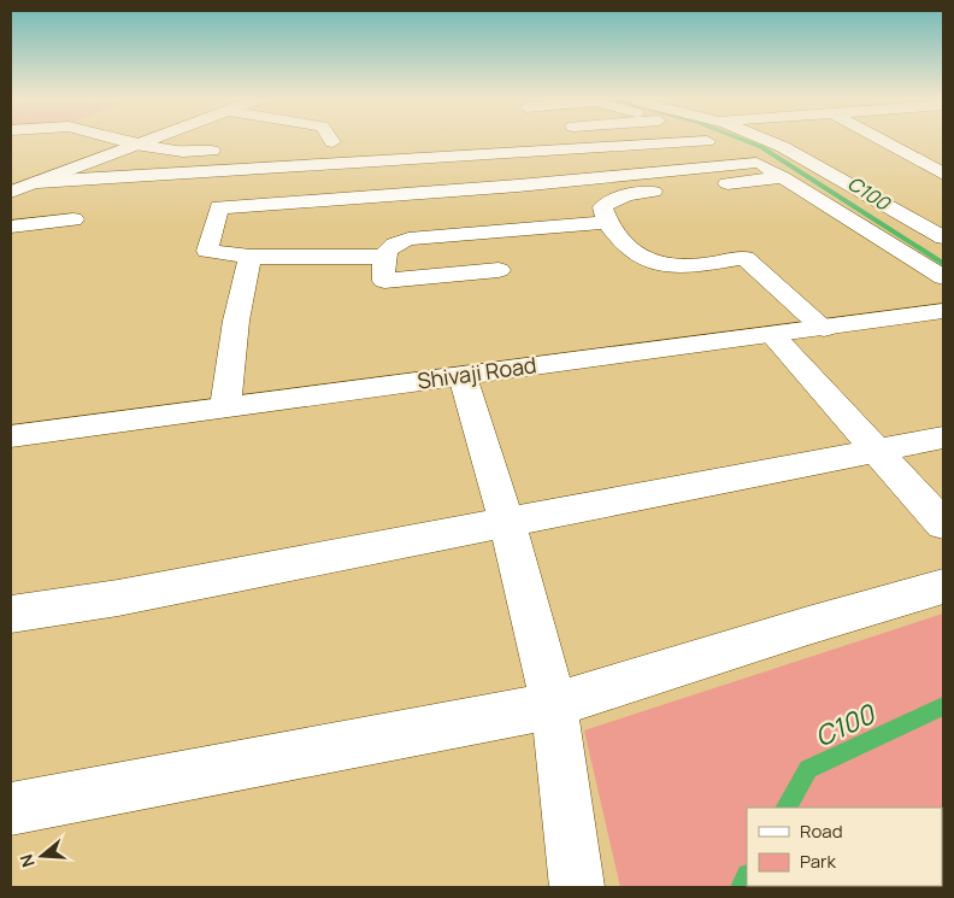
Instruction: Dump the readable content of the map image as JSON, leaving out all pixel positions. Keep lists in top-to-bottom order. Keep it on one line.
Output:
{"streets":{"street":["Shivaji Road"]},"water":["C100"],"legend":["Road","Park"],"north":"left"}
